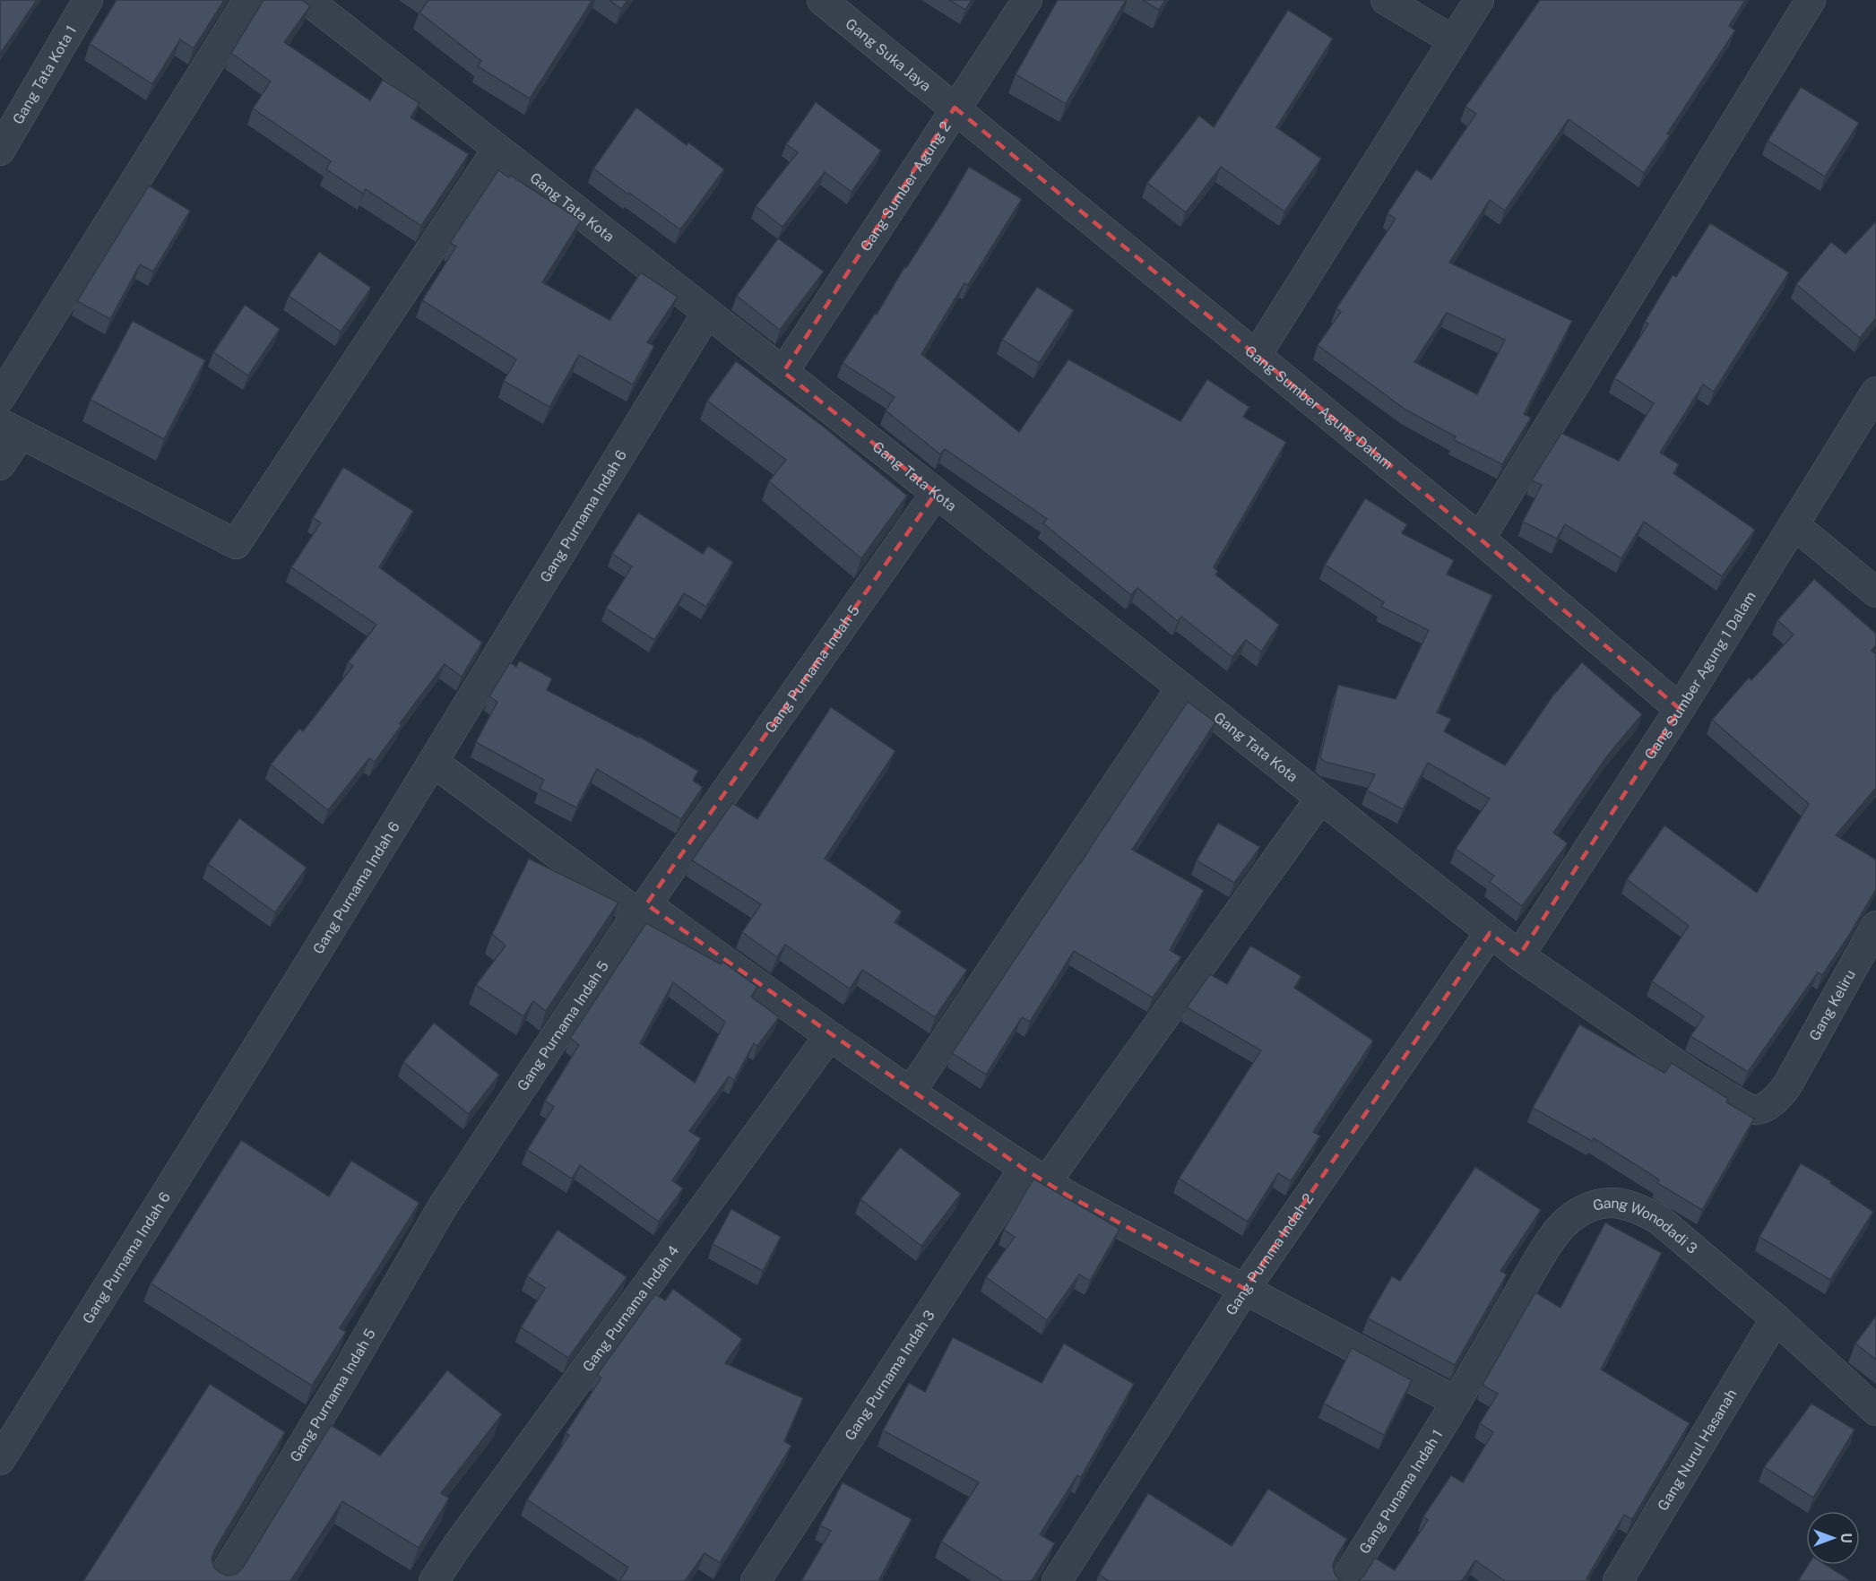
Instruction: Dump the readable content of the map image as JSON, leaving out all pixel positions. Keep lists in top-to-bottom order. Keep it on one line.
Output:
{"streets":{"street":["Gang Suka Jaya","Gang Tata Kota 1","Gang Sumber Agung 2","Gang Tata Kota","Gang Sumber Agung Dalam","Gang Purnama Indah 6","Gang Purnama Indah 5","Gang Sumber Agung 1 Dalam","Gang Keliru","Gang Wonodadi 3","Gang Purnma Indah 2","Gang Purnama Indah 4","Gang Purnama Indah 3","Gang Nurul Hasanah","Gang Punama Indah 1"]},"crossings":[["Gang Suka Jaya","Gang Sumber Agung 2"],["Gang Suka Jaya","Gang Sumber Agung Dalam"],["Gang Sumber Agung 2","Gang Tata Kota"],["Gang Sumber Agung 2","Gang Sumber Agung Dalam"],["Gang Tata Kota","Gang Purnama Indah 6"],["Gang Tata Kota","Gang Purnama Indah 5"],["Gang Tata Kota","Gang Sumber Agung 1 Dalam"],["Gang Tata Kota","Gang Keliru"],["Gang Tata Kota","Gang Purnma Indah 2"],["Gang Tata Kota","Gang Purnama Indah 3"],["Gang Sumber Agung Dalam","Gang Sumber Agung 1 Dalam"],["Gang Sumber Agung 1 Dalam","Gang Keliru"],["Gang Wonodadi 3","Gang Nurul Hasanah"],["Gang Wonodadi 3","Gang Punama Indah 1"]],"north":"right"}
